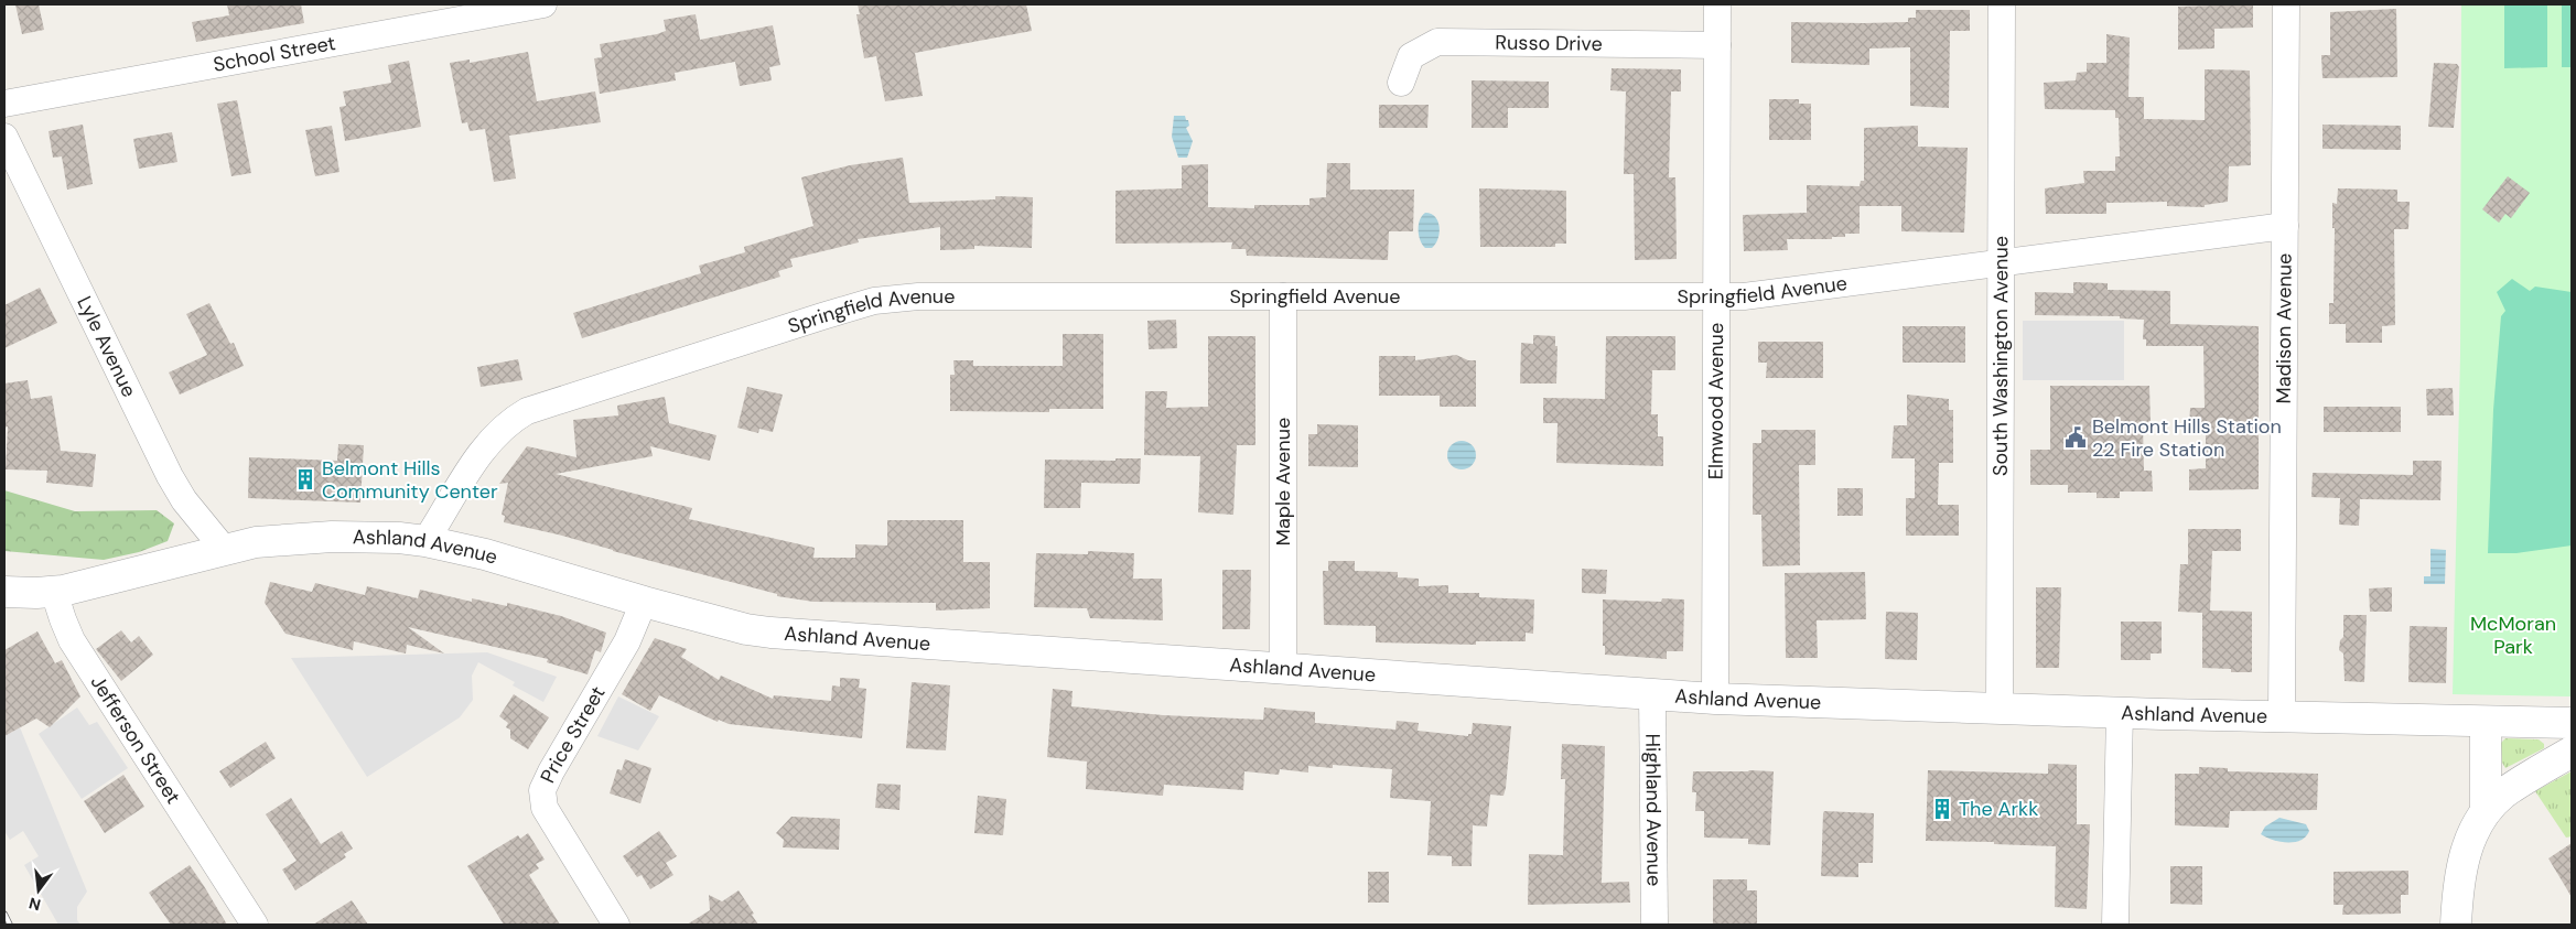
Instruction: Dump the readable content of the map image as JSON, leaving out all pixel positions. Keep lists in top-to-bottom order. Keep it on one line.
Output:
{"streets":{"street":["Russo Drive","School Street","Springfield Avenue","Madison Avenue","Lyle Avenue","South Washington Avenue","Elmwood Avenue","Maple Avenue","Ashland Avenue","Price Street","Jefferson Street","Highland Avenue"]},"crossings":[["Russo Drive","Elmwood Avenue"],["Springfield Avenue","Madison Avenue"],["Springfield Avenue","South Washington Avenue"],["Springfield Avenue","Elmwood Avenue"],["Springfield Avenue","Maple Avenue"],["Springfield Avenue","Ashland Avenue"],["Madison Avenue","Ashland Avenue"],["Lyle Avenue","Ashland Avenue"],["South Washington Avenue","Ashland Avenue"],["Elmwood Avenue","Ashland Avenue"],["Maple Avenue","Ashland Avenue"],["Ashland Avenue","Price Street"],["Ashland Avenue","Jefferson Street"],["Ashland Avenue","Highland Avenue"]],"parks":["McMoran Park"],"places":{"public building":["Belmont Hills Station 22 Fire Station"],"building":["Belmont Hills Community Center","The Arkk"]},"north":"bottom"}
